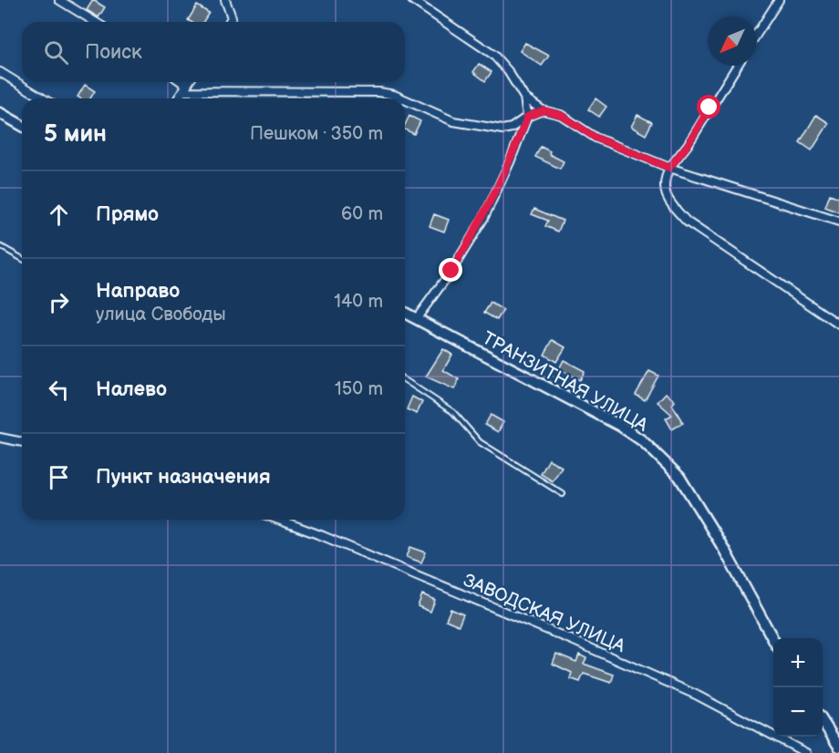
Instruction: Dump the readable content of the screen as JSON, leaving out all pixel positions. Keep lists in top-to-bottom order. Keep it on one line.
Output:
{"streets":{"main road":["ТРАНЗИТНАЯ УЛИЦА"],"street":["ЗАВОДСКАЯ УЛИЦА"]},"north":"bottom left","page":{"search":"Поиск","heading":["5 мин","Пешком · 350 m"],"list":[["Прямо","60 m"],["Направо","улица Свободы","140 m"],["Налево","150 m"],"Пункт назначения"],"map_buttons":["+","−"]}}
